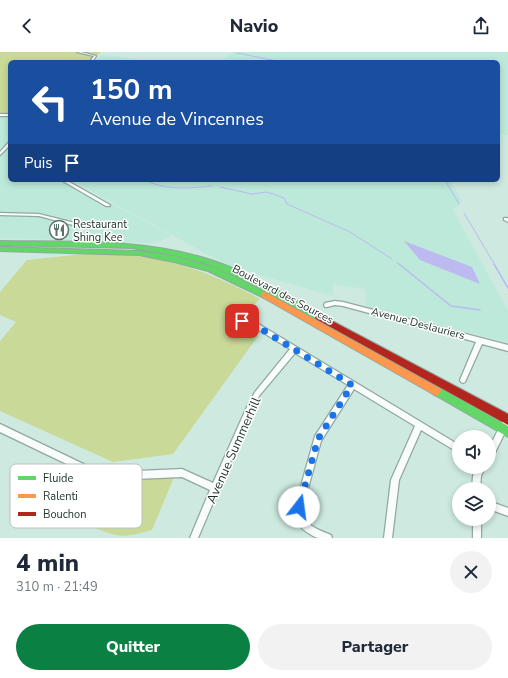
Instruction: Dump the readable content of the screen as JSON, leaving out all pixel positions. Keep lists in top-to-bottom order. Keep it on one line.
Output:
{"streets":{"main road":["Boulevard des Sources"],"street":["Avenue Deslauriers","Avenue Summerhill"]},"places":{"restaurant":["Restaurant Shing Kee"]},"legend":["Fluide","Ralenti","Bouchon"],"page":{"header":"Navio","turn":["150 m","Avenue de Vincennes"],"then":"Puis","heading":["4 min","310 m · 21:49"],"buttons":["Quitter","Partager"]}}
